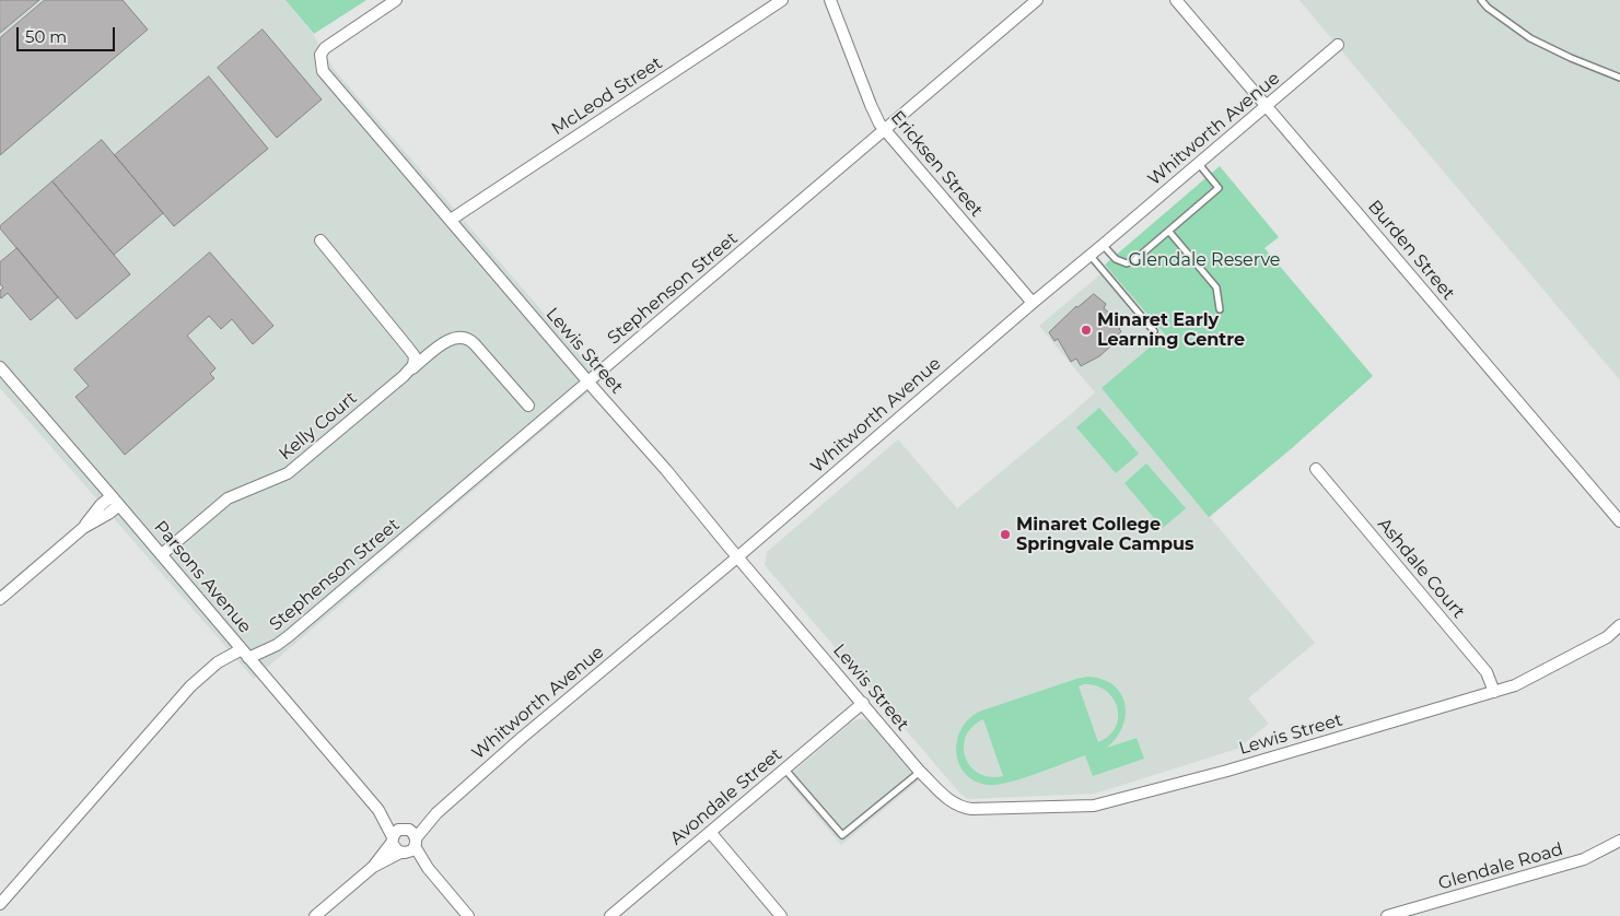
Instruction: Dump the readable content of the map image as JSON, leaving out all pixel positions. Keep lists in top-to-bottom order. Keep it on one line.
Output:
{"streets":{"street":["McLeod Street","Whitworth Avenue","Ericksen Street","Burden Street","Stephenson Street","Lewis Street","Kelly Court","Ashdale Court","Parsons Avenue","Avondale Street","Glendale Road"]},"crossings":[["McLeod Street","Lewis Street"],["Whitworth Avenue","Ericksen Street"],["Whitworth Avenue","Burden Street"],["Whitworth Avenue","Lewis Street"],["Whitworth Avenue","Parsons Avenue"],["Ericksen Street","Stephenson Street"],["Stephenson Street","Lewis Street"],["Stephenson Street","Parsons Avenue"],["Lewis Street","Ashdale Court"],["Lewis Street","Avondale Street"],["Kelly Court","Parsons Avenue"]],"parks":["Glendale Reserve"],"places":["Minaret Early Learning Centre","Minaret College Springvale Campus"],"scale_bar":"50 m"}
